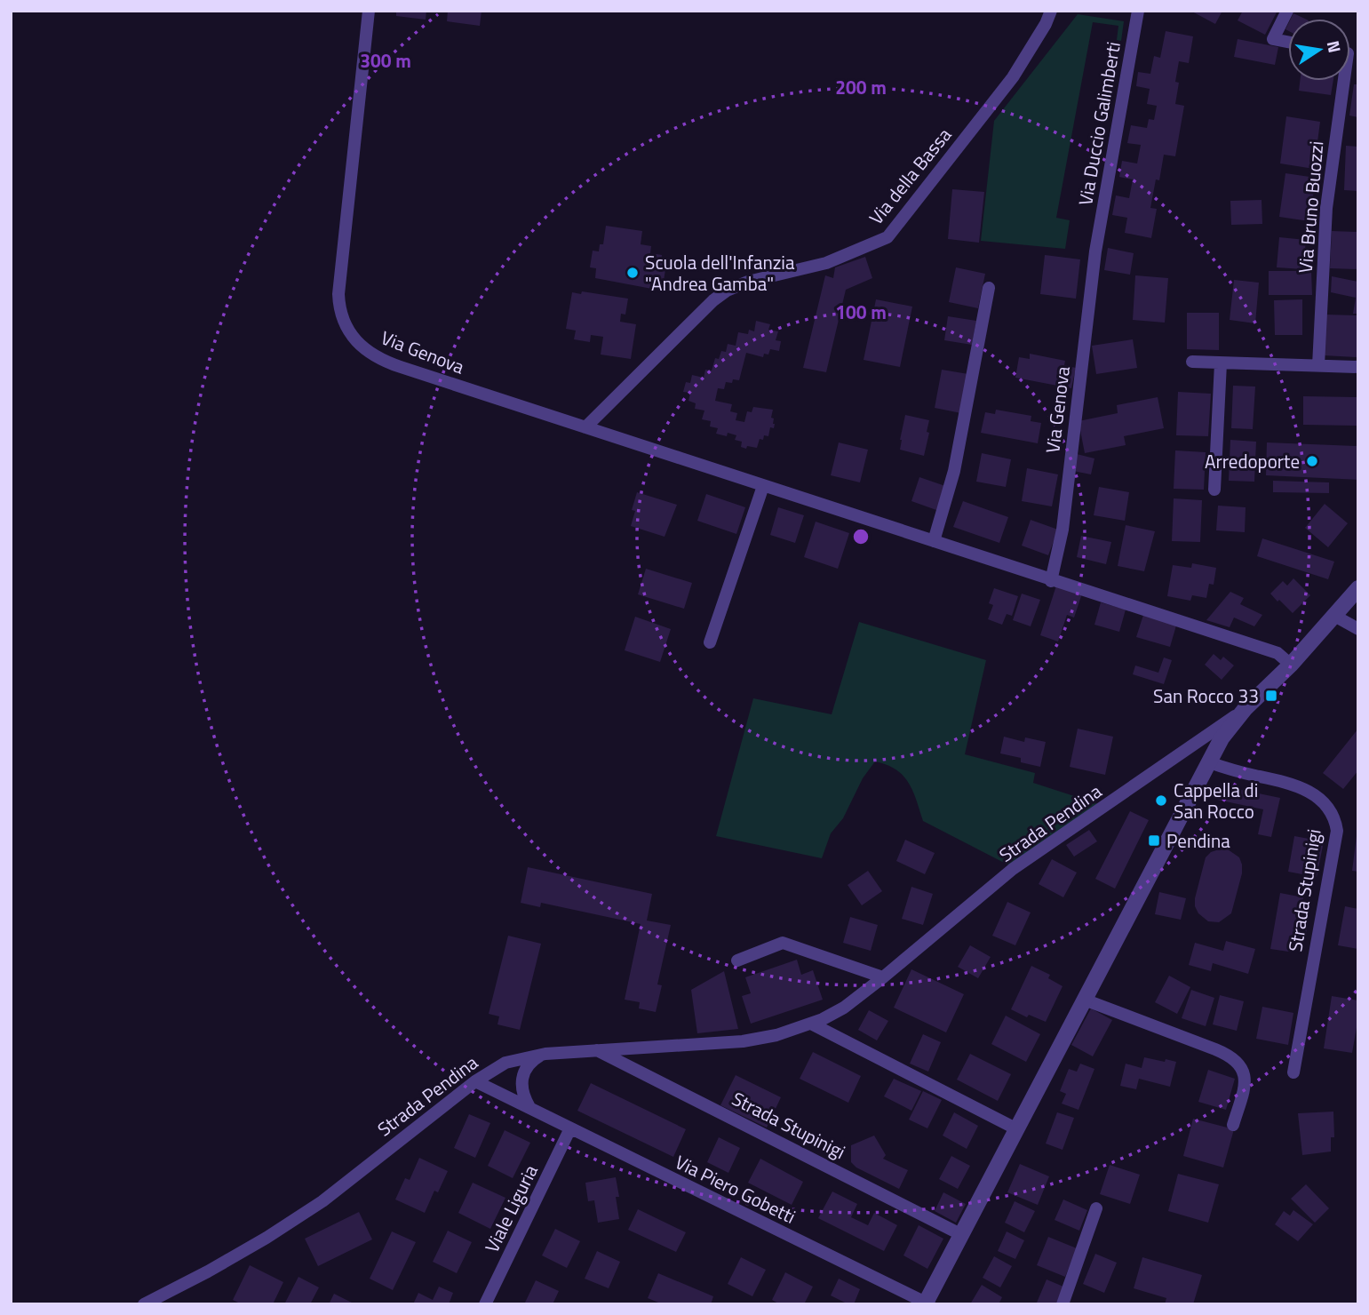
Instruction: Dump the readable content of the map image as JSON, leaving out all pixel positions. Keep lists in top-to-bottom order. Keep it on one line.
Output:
{"streets":{"street":["Via Duccio Galimberti","Via della Bassa","Via Bruno Buozzi","Via Genova","Strada Pendina","Strada Stupinigi","Via Piero Gobetti","Viale Liguria"]},"crossings":[["Via Duccio Galimberti","Via Genova"],["Via della Bassa","Via Genova"],["Strada Pendina","Strada Stupinigi"],["Strada Pendina","Via Piero Gobetti"],["Via Piero Gobetti","Viale Liguria"]],"places":{"other":["Scuola dell'Infanzia \"Andrea Gamba\"","Arredoporte","Cappella di San Rocco"],"transit":["San Rocco 33","Pendina"]},"north":"right","rings":["300 m","200 m","100 m"]}
